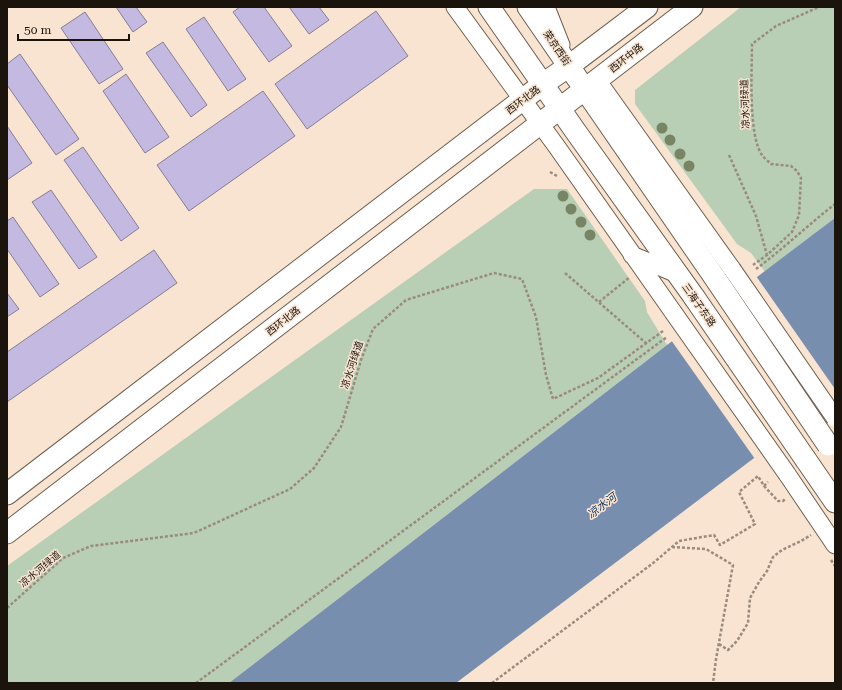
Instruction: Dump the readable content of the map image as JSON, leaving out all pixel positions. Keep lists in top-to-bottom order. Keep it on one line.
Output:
{"streets":{"main road":["荣京西街","西环中路","西环北路","三海子东路"],"path":["凉水河绿道"]},"crossings":[["荣京西街","西环中路"],["西环中路","西环北路"],["西环中路","三海子东路"],["西环北路","三海子东路"]],"water":["凉水河"],"scale_bar":"50 m"}
